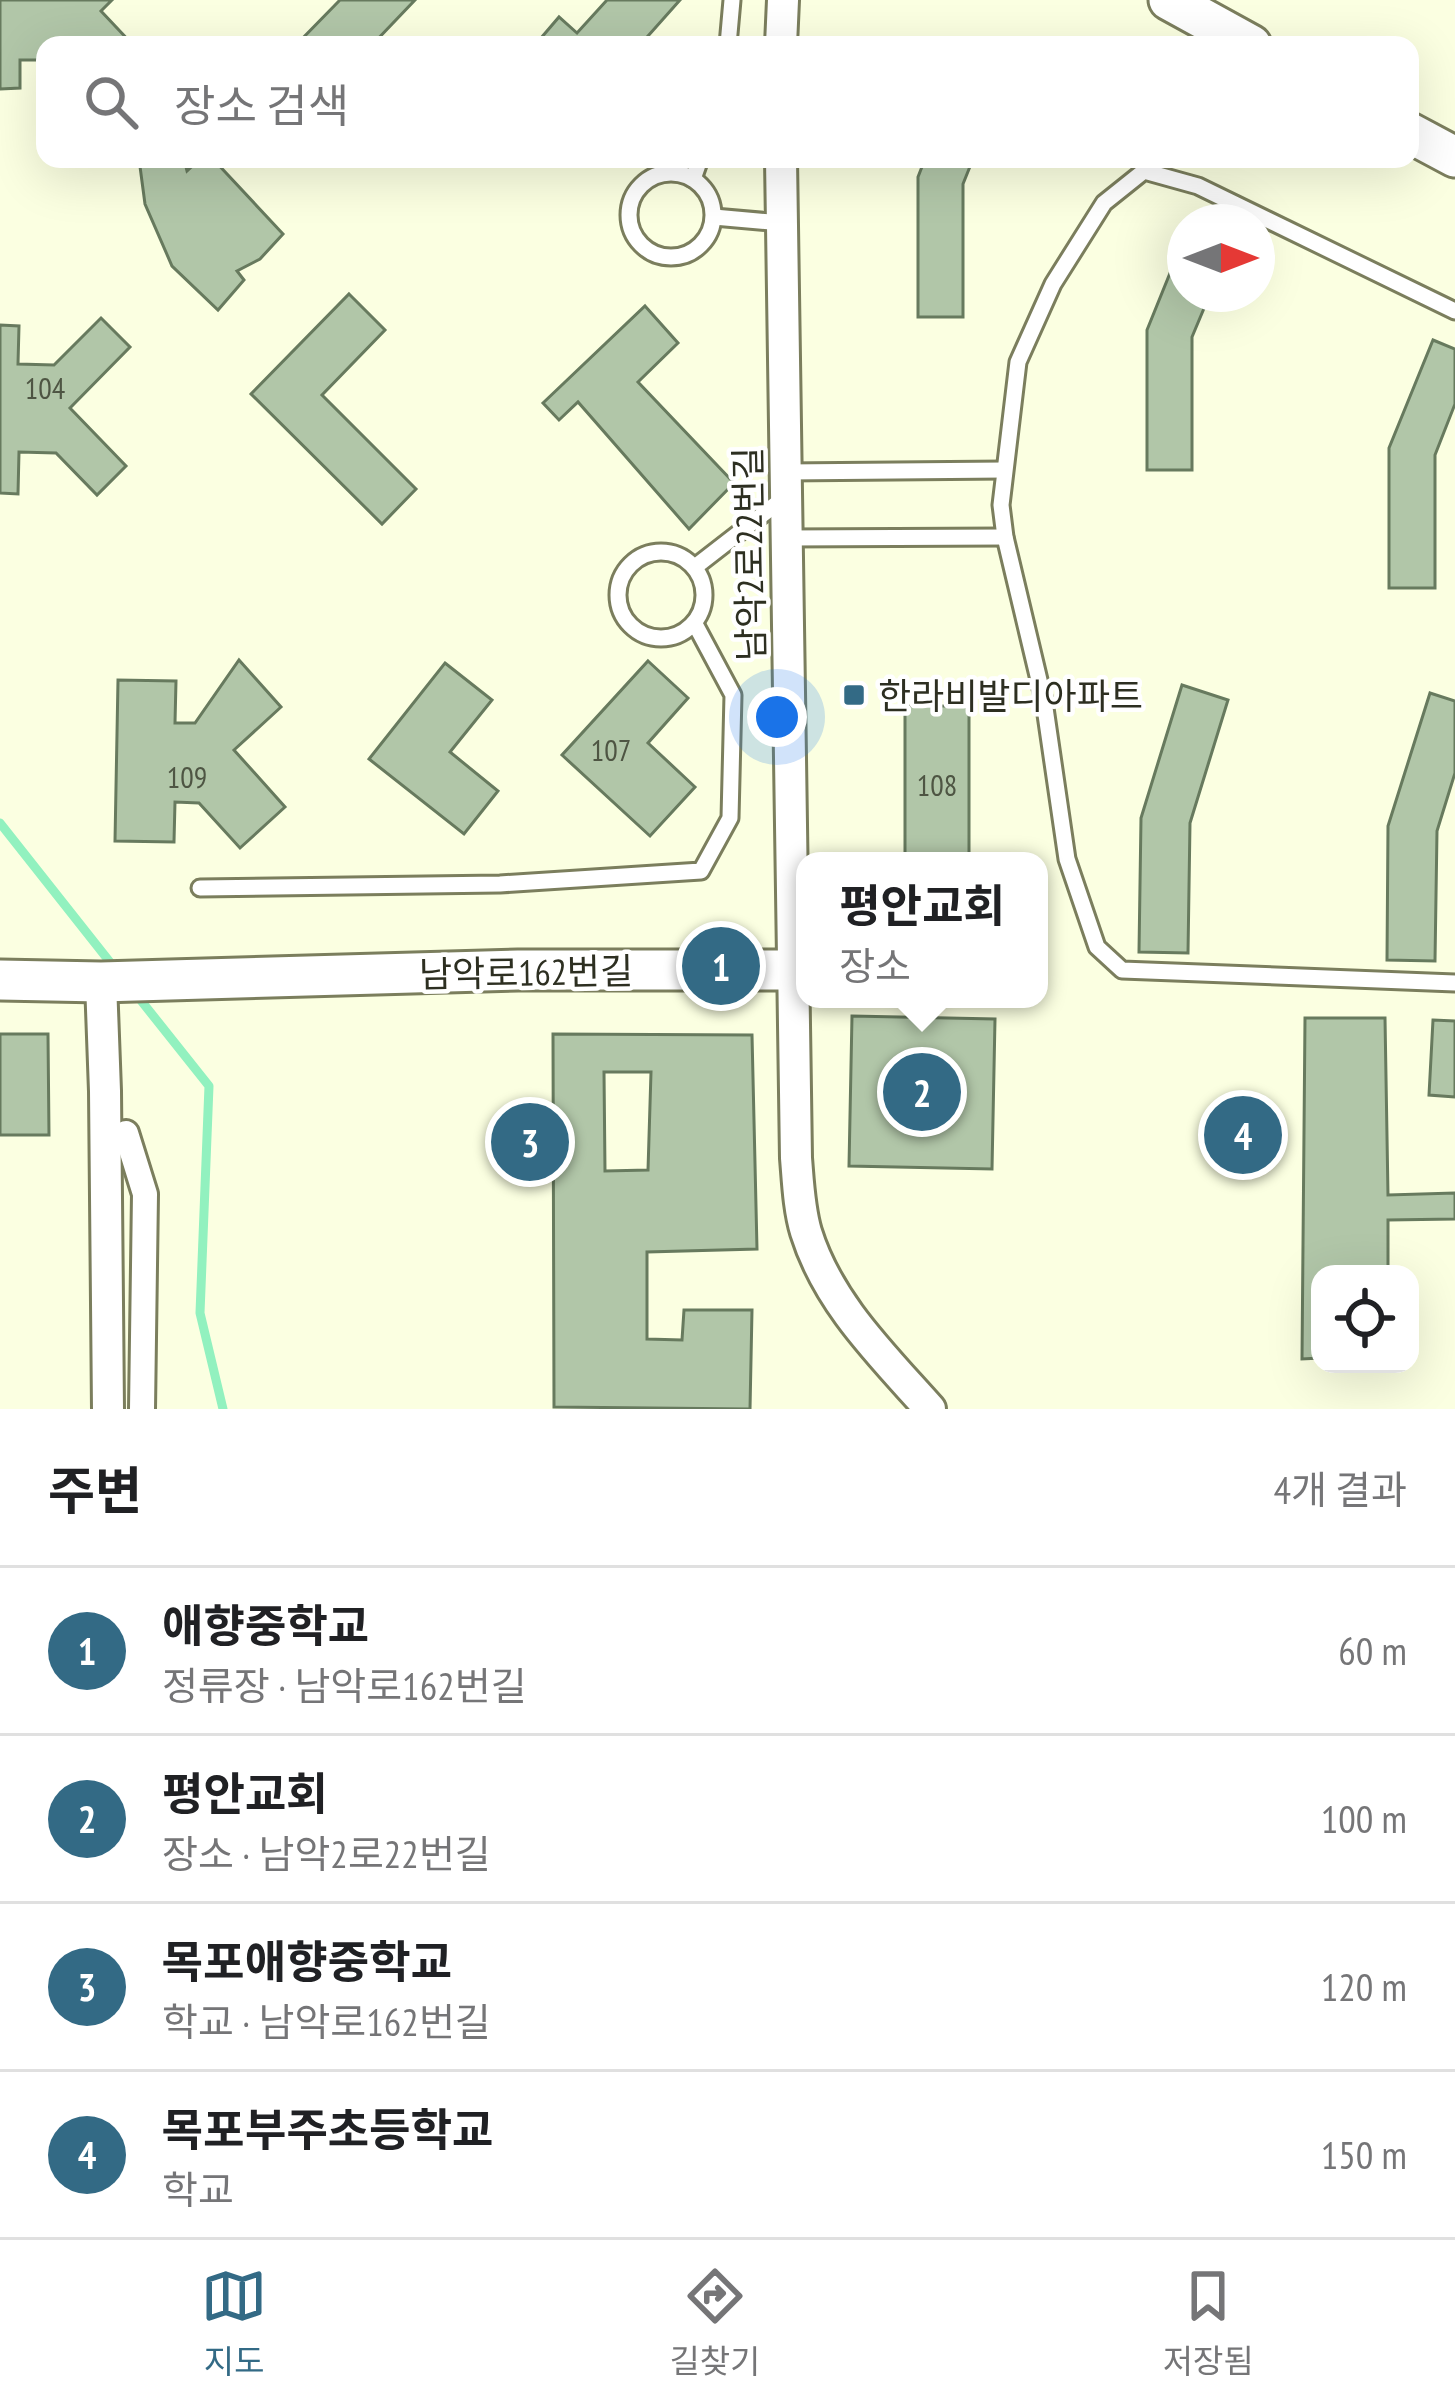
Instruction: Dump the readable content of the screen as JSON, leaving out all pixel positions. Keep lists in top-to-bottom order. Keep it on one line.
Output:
{"streets":{"street":["남악2로22번길","남악로162번길"]},"crossings":[["남악2로22번길","남악로162번길"]],"places":{"transit":["한라비발디아파트"]},"house_numbers":["104","107","109","108"],"north":"right","page":{"search":"장소 검색","popup":["평안교회","장소"],"pins":["1","2","4","3"],"heading":["주변","4개 결과"],"list":[{"mark":"1","name":"애향중학교","note":"정류장 · 남악로162번길","value":"60 m"},{"mark":"2","name":"평안교회","note":"장소 · 남악2로22번길","value":"100 m"},{"mark":"3","name":"목포애향중학교","note":"학교 · 남악로162번길","value":"120 m"},{"mark":"4","name":"목포부주초등학교","note":"학교","value":"150 m"}],"nav":["지도","길찾기","저장됨"]}}
